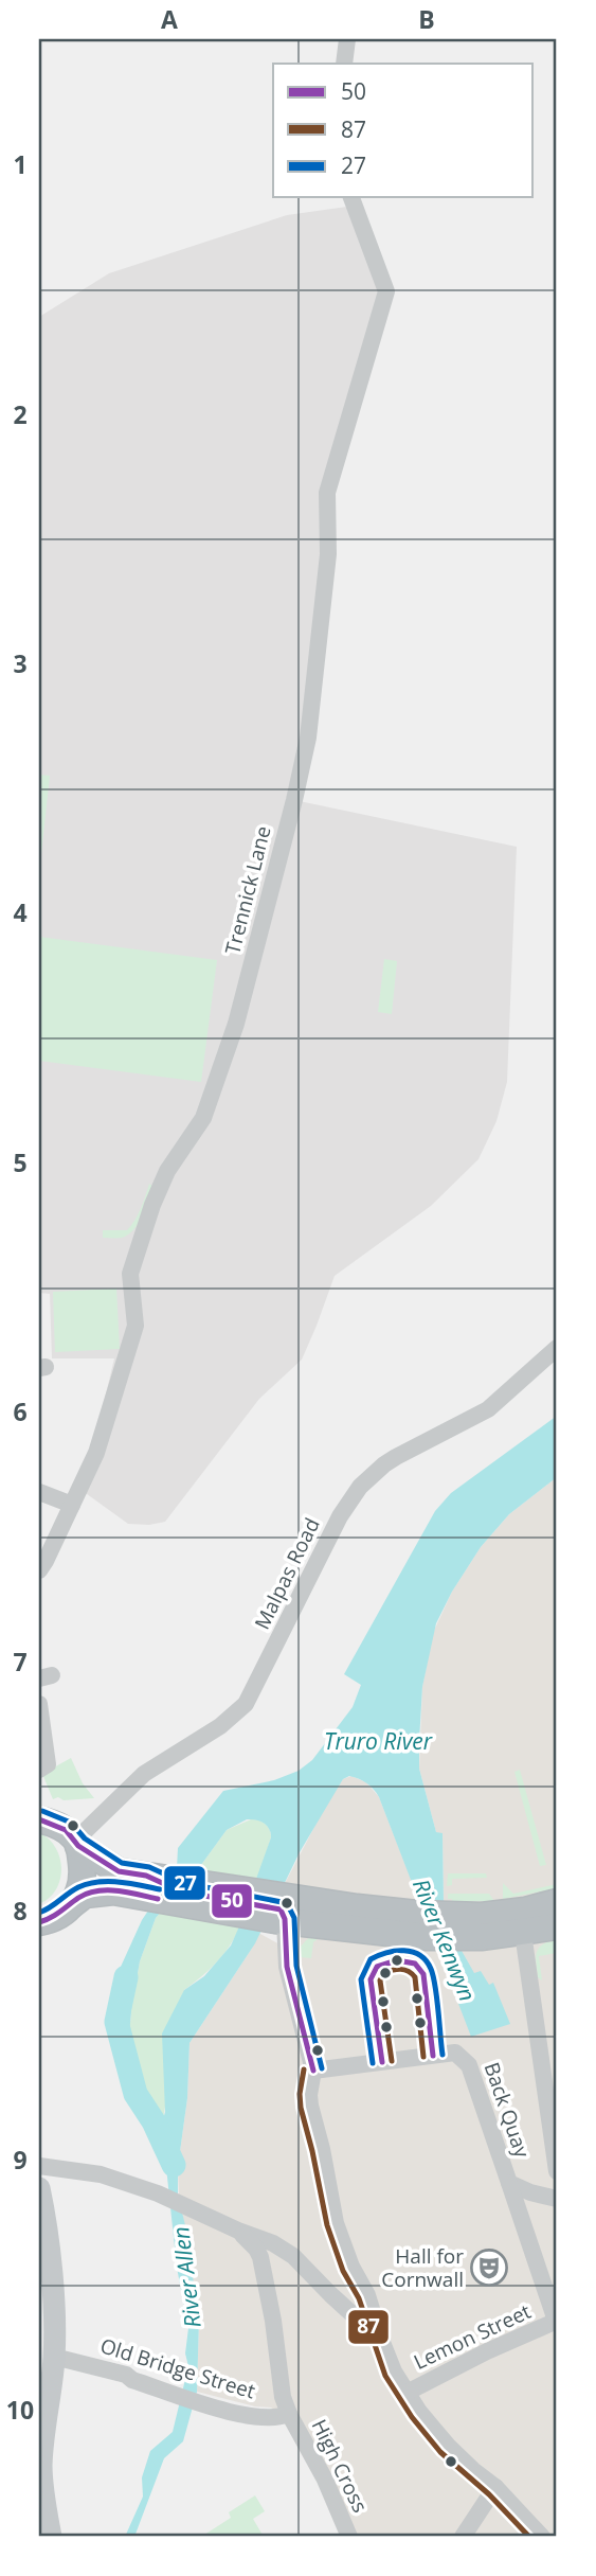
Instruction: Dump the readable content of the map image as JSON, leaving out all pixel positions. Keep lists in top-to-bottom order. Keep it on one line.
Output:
{"streets":{"street":["Trennick Lane","Malpas Road","Back Quay","Lemon Street","Old Bridge Street","High Cross"]},"crossings":[["Back Quay","Lemon Street"],["Old Bridge Street","High Cross"]],"water":["Truro River","River Kenwyn","River Allen"],"places":{"theatre":["Hall for Cornwall"]},"lines":["transit line 27","transit line 50","transit line 87"],"legend":["50","87","27"],"grid":{"columns":["A","B"],"rows":["1","2","3","4","5","6","7","8","9","10"]}}
